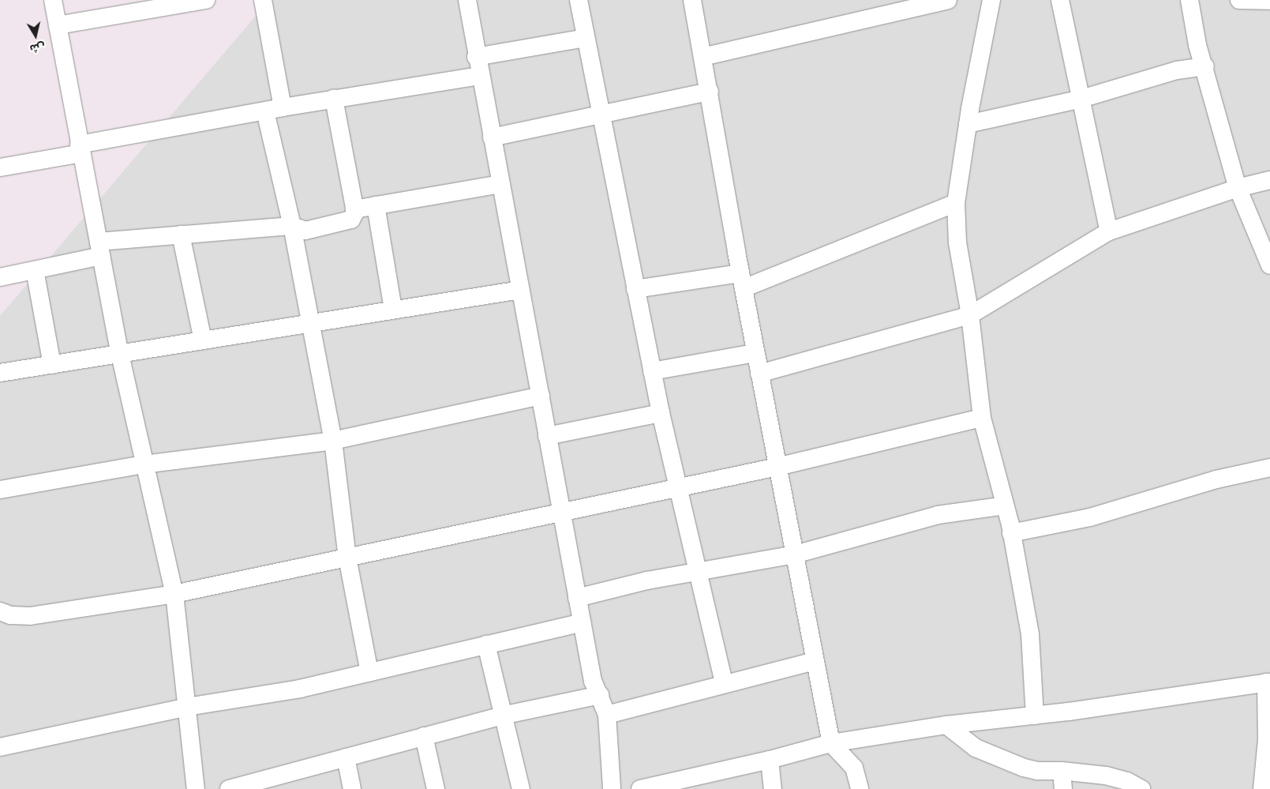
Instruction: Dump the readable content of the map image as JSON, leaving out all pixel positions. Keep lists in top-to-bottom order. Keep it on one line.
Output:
{"north":"bottom"}
